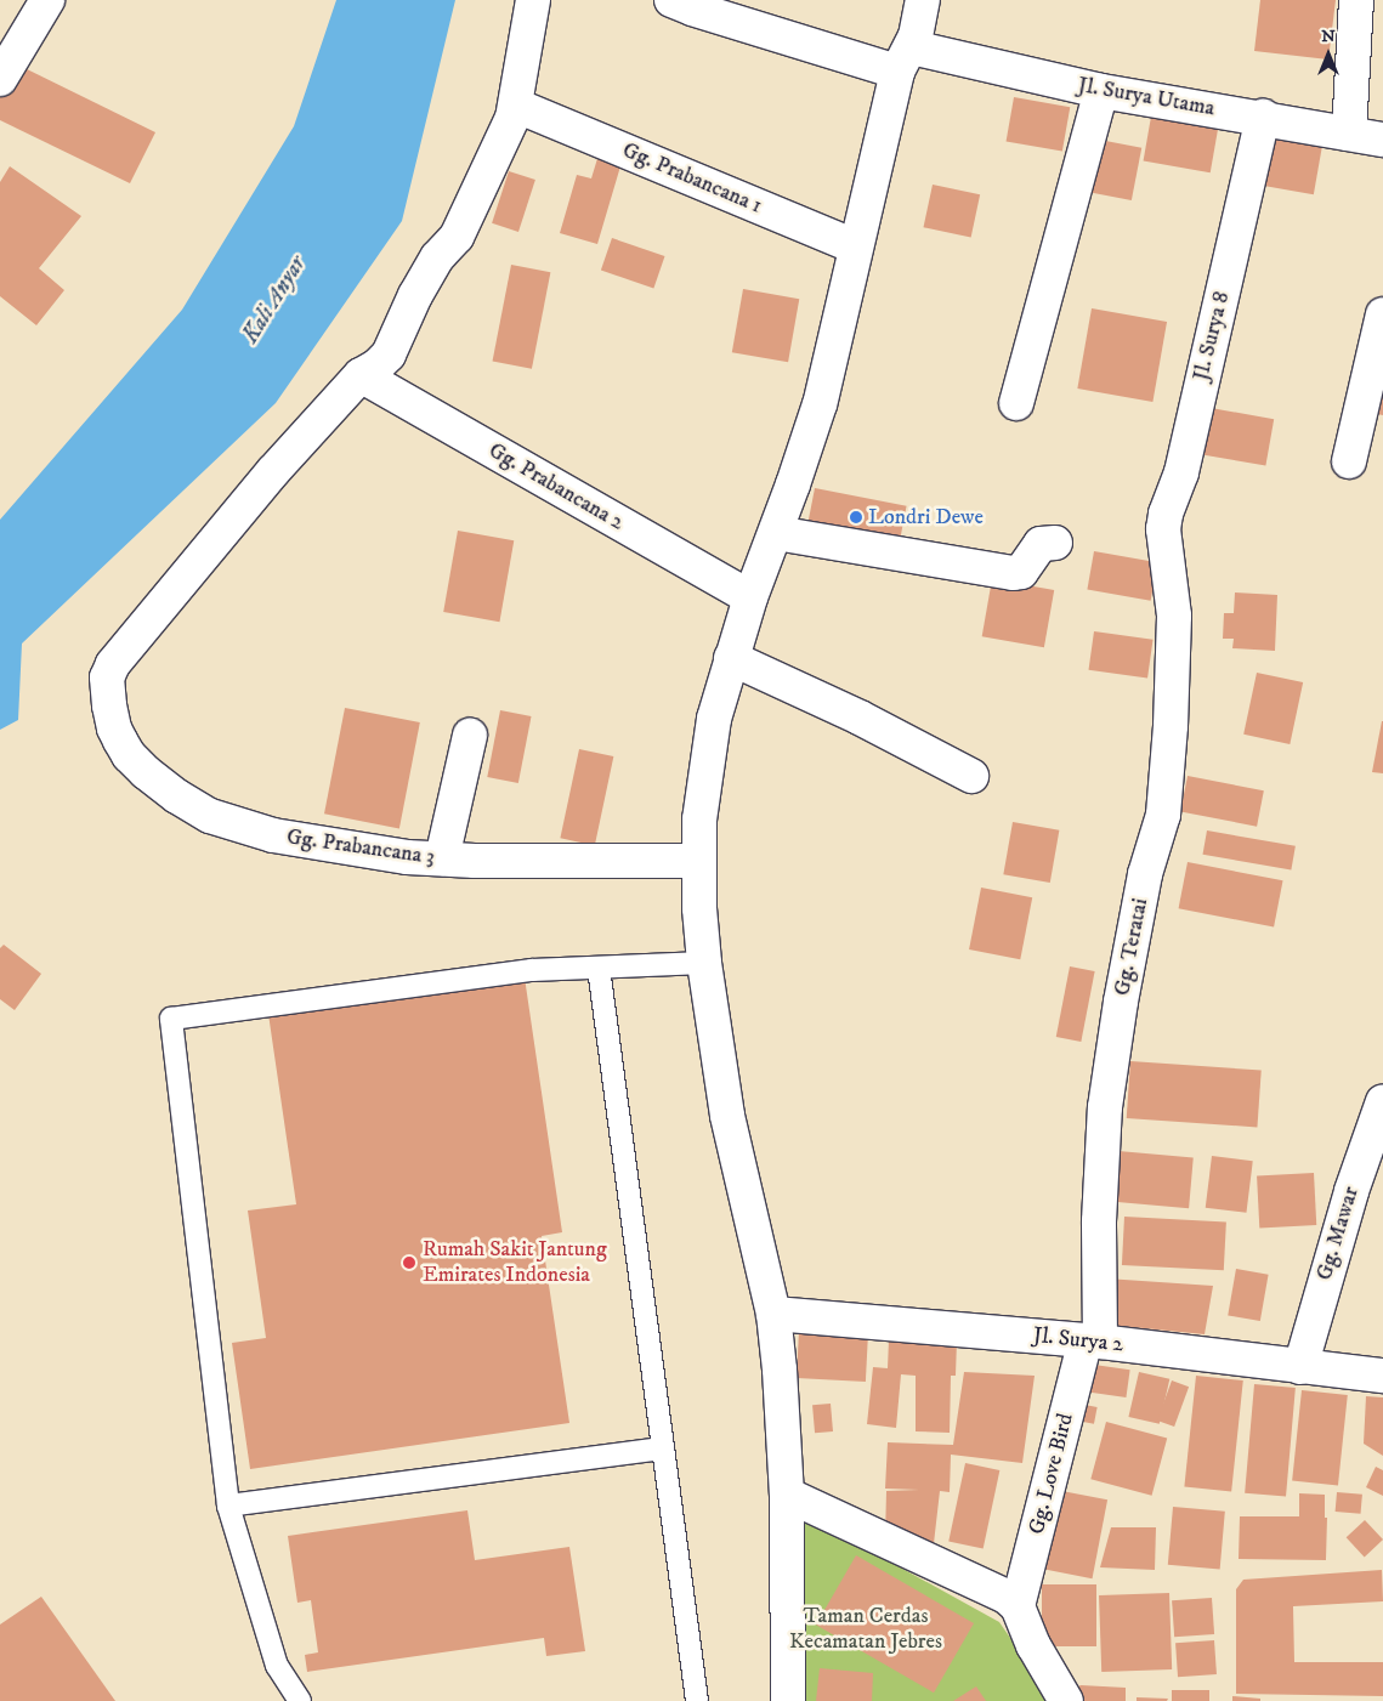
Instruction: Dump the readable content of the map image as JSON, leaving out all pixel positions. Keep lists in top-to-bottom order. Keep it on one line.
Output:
{"streets":{"street":["Jl. Surya Utama","Gg. Prabancana 1","Jl. Surya 8","Gg. Prabancana 2","Gg. Prabancana 3","Gg. Teratai","Gg. Mawar","Jl. Surya 2","Gg. Love Bird"]},"crossings":[["Jl. Surya Utama","Jl. Surya 8"],["Jl. Surya 8","Gg. Teratai"],["Gg. Prabancana 2","Gg. Prabancana 3"],["Gg. Teratai","Jl. Surya 2"],["Gg. Teratai","Gg. Love Bird"],["Gg. Mawar","Jl. Surya 2"],["Jl. Surya 2","Gg. Love Bird"]],"water":["Kali Anyar"],"parks":["Taman Cerdas Kecamatan Jebres"],"places":["Londri Dewe","Rumah Sakit Jantung Emirates Indonesia"],"north":"top"}
